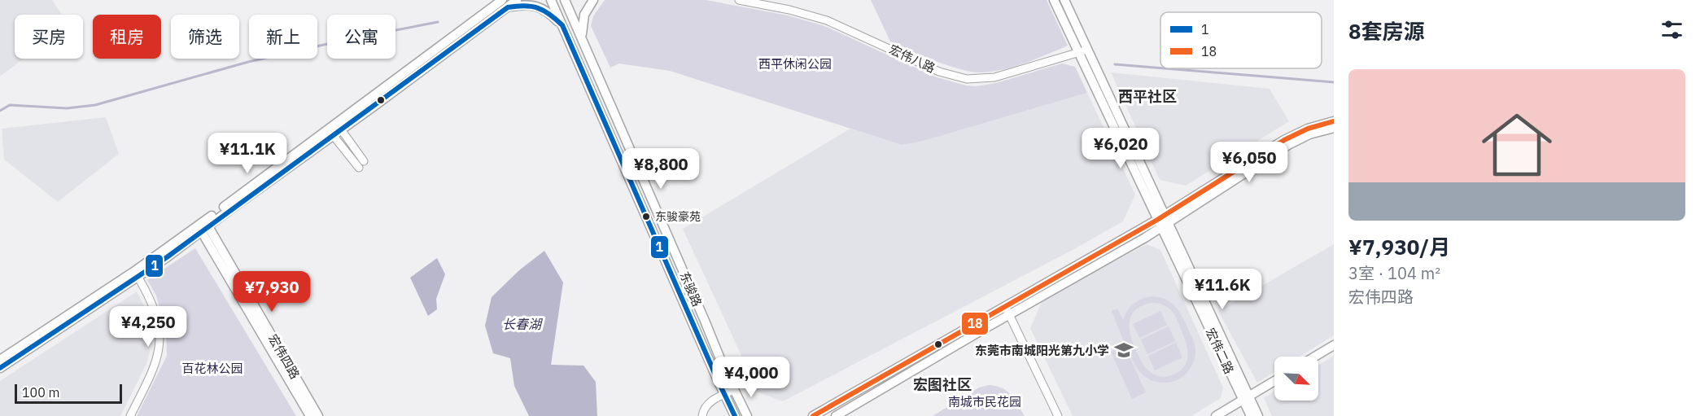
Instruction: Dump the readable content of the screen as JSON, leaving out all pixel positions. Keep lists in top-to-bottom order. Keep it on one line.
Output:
{"streets":{"street":["宏伟八路","东骏路","宏伟二路","宏伟四路"]},"crossings":[["宏伟八路","宏伟二路"]],"districts":["西平社区","宏图社区"],"water":["长春湖"],"parks":["西平休闲公园","百花林公园","南城市民花园"],"places":{"other":["东骏豪苑"],"school or university":["东莞市南城阳光第九小学"]},"lines":["transit line 1","transit line 18"],"legend":["1","18"],"scale_bar":"100 m","north":"bottom right","page":{"heading":"8套房源","chip":["买房","租房","筛选","新上","公寓"],"list":[{"name":"¥7,930/月","note":"3室 · 104 m² · 宏伟四路"}],"price":["¥6,020","¥11.1K","¥6,050","¥8,800","¥11.6K","¥7,930","¥4,250","¥4,000"],"scale":"100 m"}}
